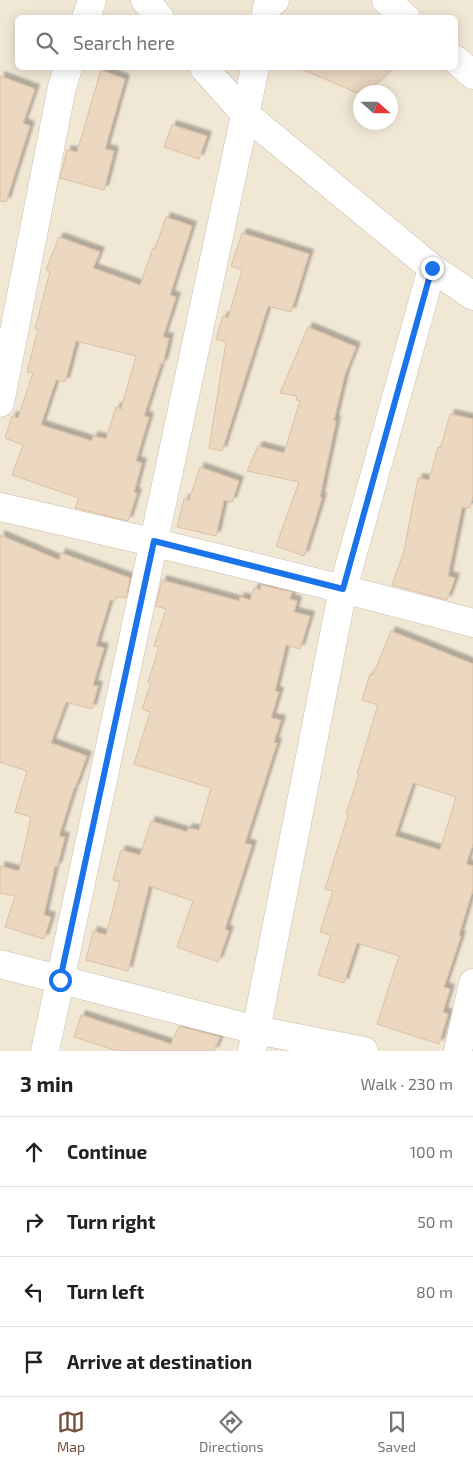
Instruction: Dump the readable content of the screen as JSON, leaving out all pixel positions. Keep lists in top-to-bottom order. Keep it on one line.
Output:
{"north":"right","page":{"search":"Search here","heading":["3 min","Walk · 230 m"],"list":[["Continue","100 m"],["Turn right","50 m"],["Turn left","80 m"],"Arrive at destination"],"nav":["Map","Directions","Saved"]}}
